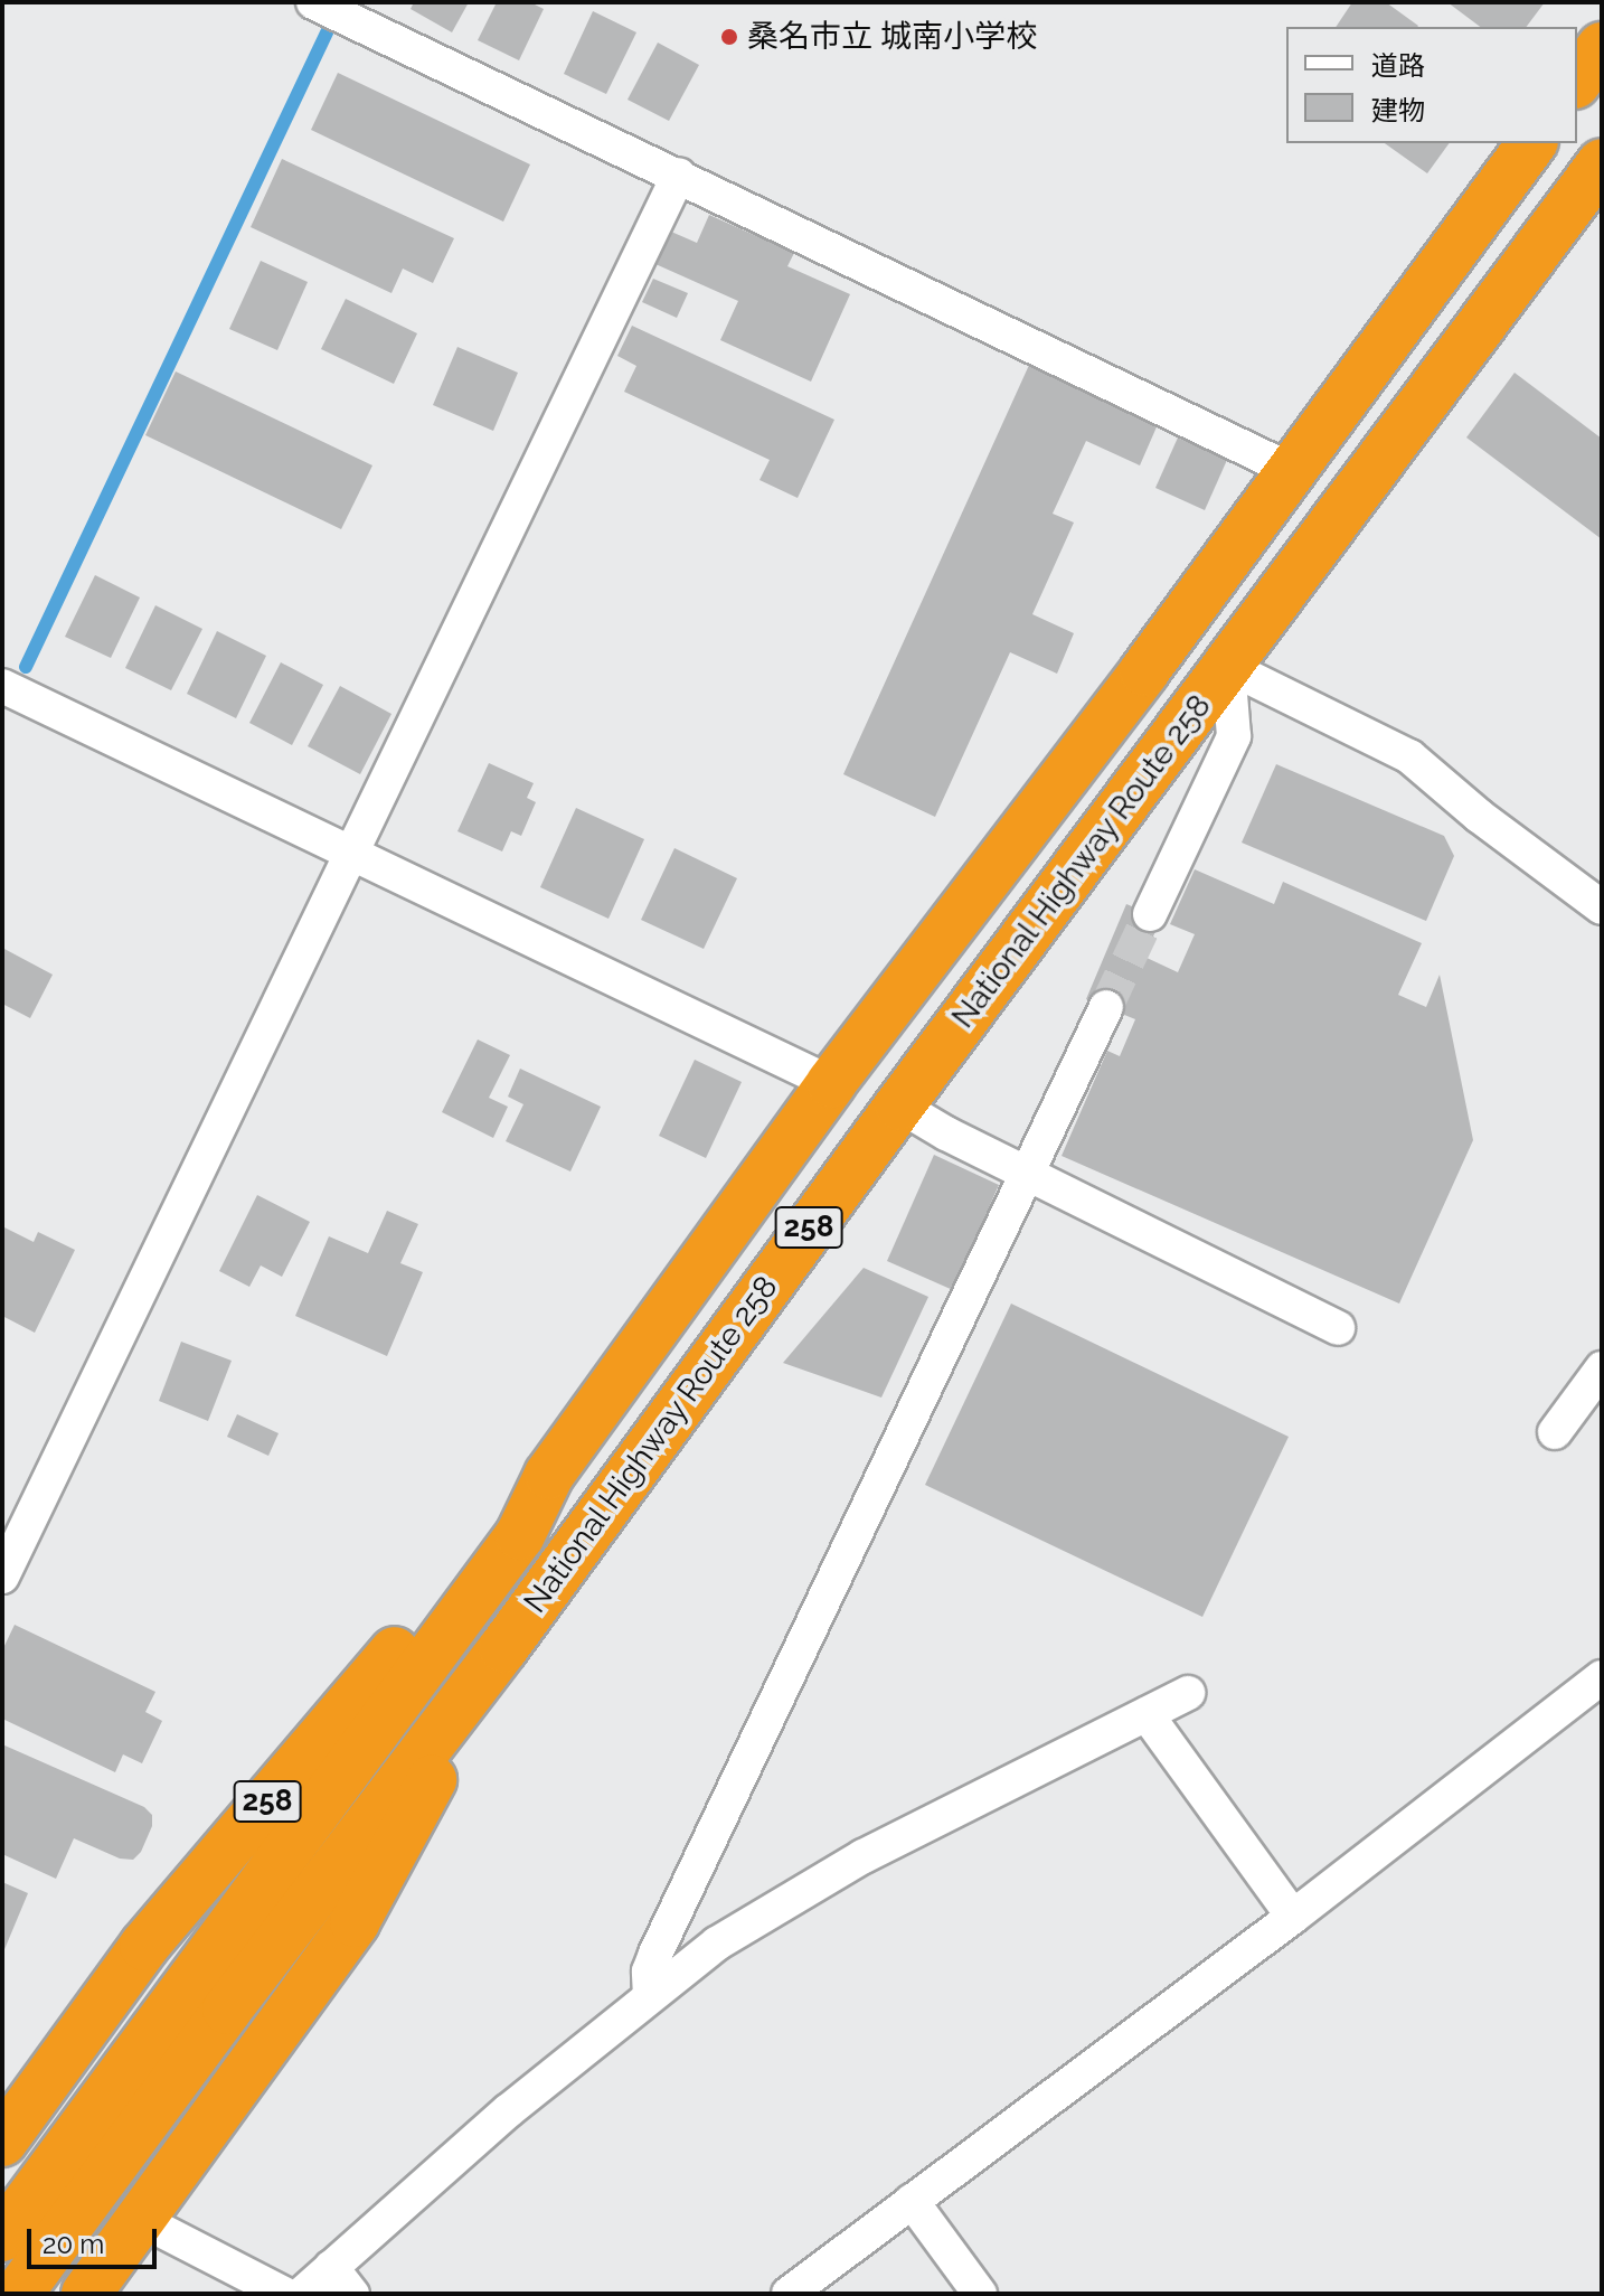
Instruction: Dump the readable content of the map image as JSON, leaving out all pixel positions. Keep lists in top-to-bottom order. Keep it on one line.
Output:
{"streets":{"highway":["National Highway Route 258","258"]},"crossings":[["National Highway Route 258","258"]],"places":["桑名市立 城南小学校"],"legend":["道路","建物"],"scale_bar":"20 m"}
